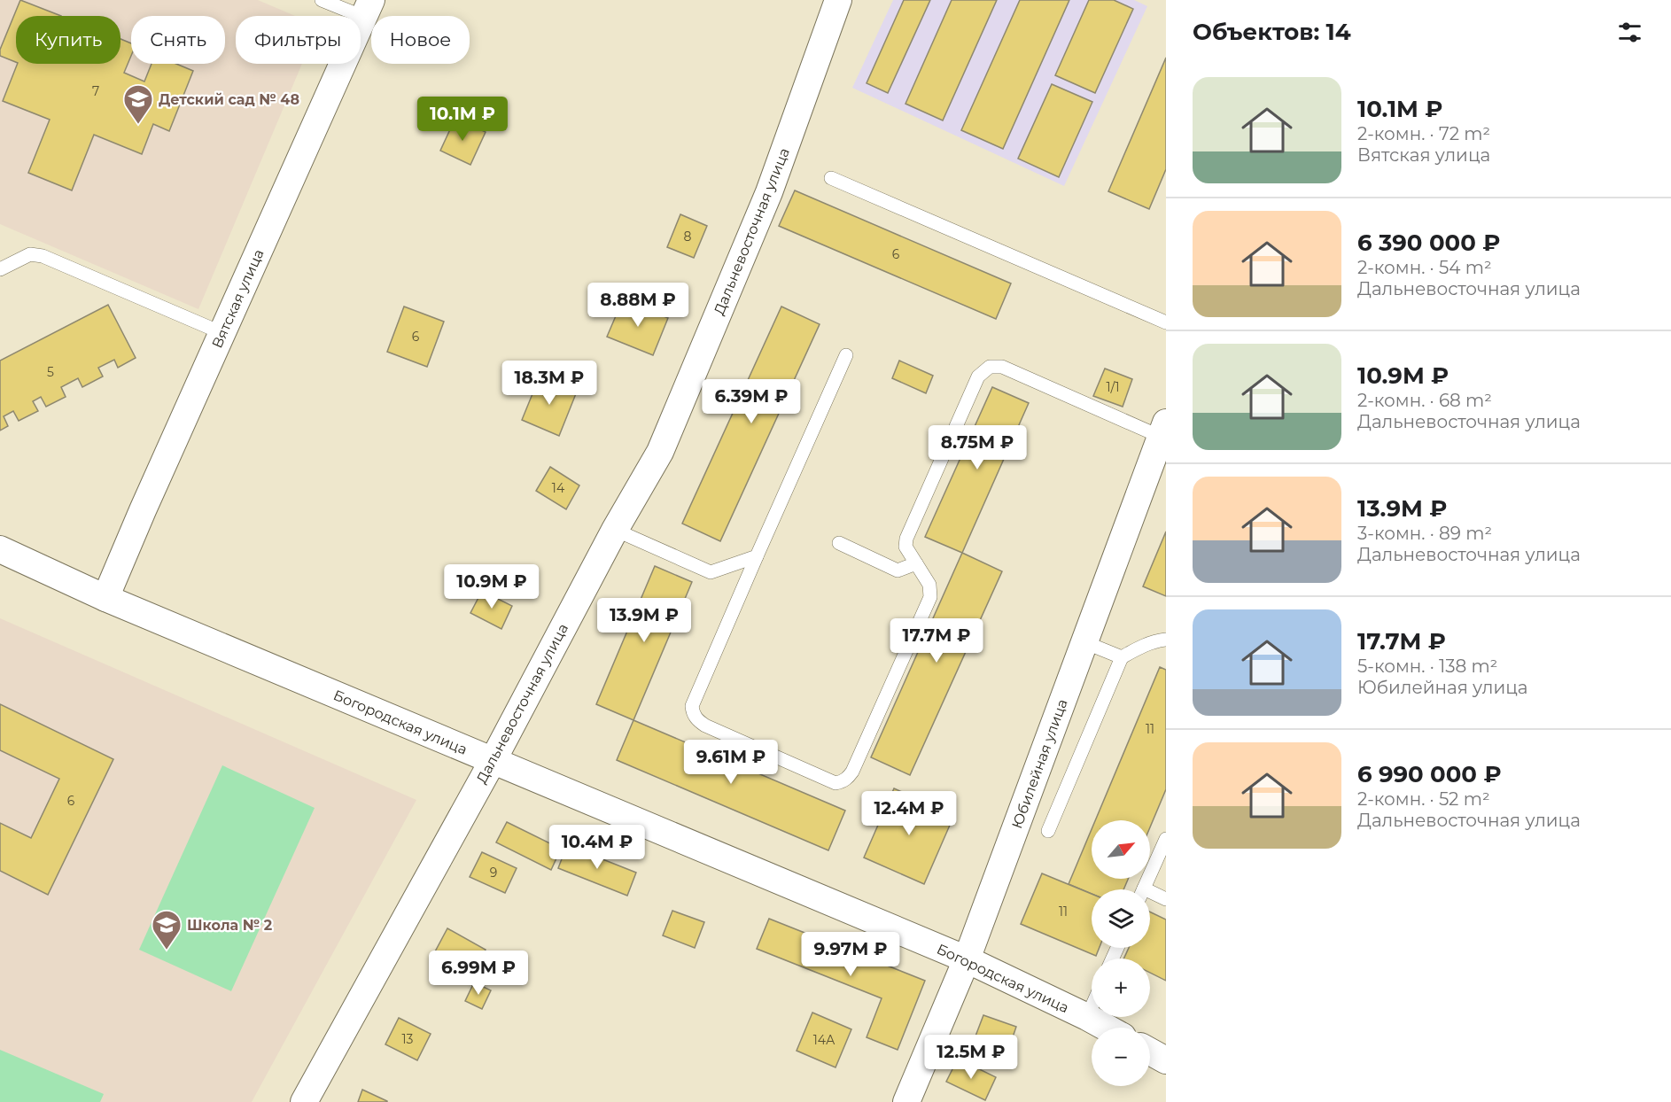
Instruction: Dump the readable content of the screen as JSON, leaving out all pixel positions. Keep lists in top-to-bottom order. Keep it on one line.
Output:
{"streets":{"street":["Дальневосточная улица","Вятская улица","Богородская улица","Юбилейная улица"]},"crossings":[["Дальневосточная улица","Богородская улица"],["Вятская улица","Богородская улица"],["Богородская улица","Юбилейная улица"]],"places":{"school or university":["Детский сад № 48","Школа № 2"]},"house_numbers":["7","8","6","6","5","1/1","14","11","6","9","11","13","14А"],"north":"top right","page":{"heading":"Объектов: 14","chip":["Купить","Снять","Фильтры","Новое"],"list":[{"name":"10.1M ₽","note":"2-комн. · 72 m² · Вятская улица"},{"name":"6 390 000 ₽","note":"2-комн. · 54 m² · Дальневосточная улица"},{"name":"10.9M ₽","note":"2-комн. · 68 m² · Дальневосточная улица"},{"name":"13.9M ₽","note":"3-комн. · 89 m² · Дальневосточная улица"},{"name":"17.7M ₽","note":"5-комн. · 138 m² · Юбилейная улица"},{"name":"6 990 000 ₽","note":"2-комн. · 52 m² · Дальневосточная улица"}],"price":["10.1M ₽","8.88M ₽","18.3M ₽","6.39M ₽","8.75M ₽","10.9M ₽","13.9M ₽","17.7M ₽","9.61M ₽","12.4M ₽","10.4M ₽","9.97M ₽","6.99M ₽","12.5M ₽"],"map_buttons":["+","−"]}}
